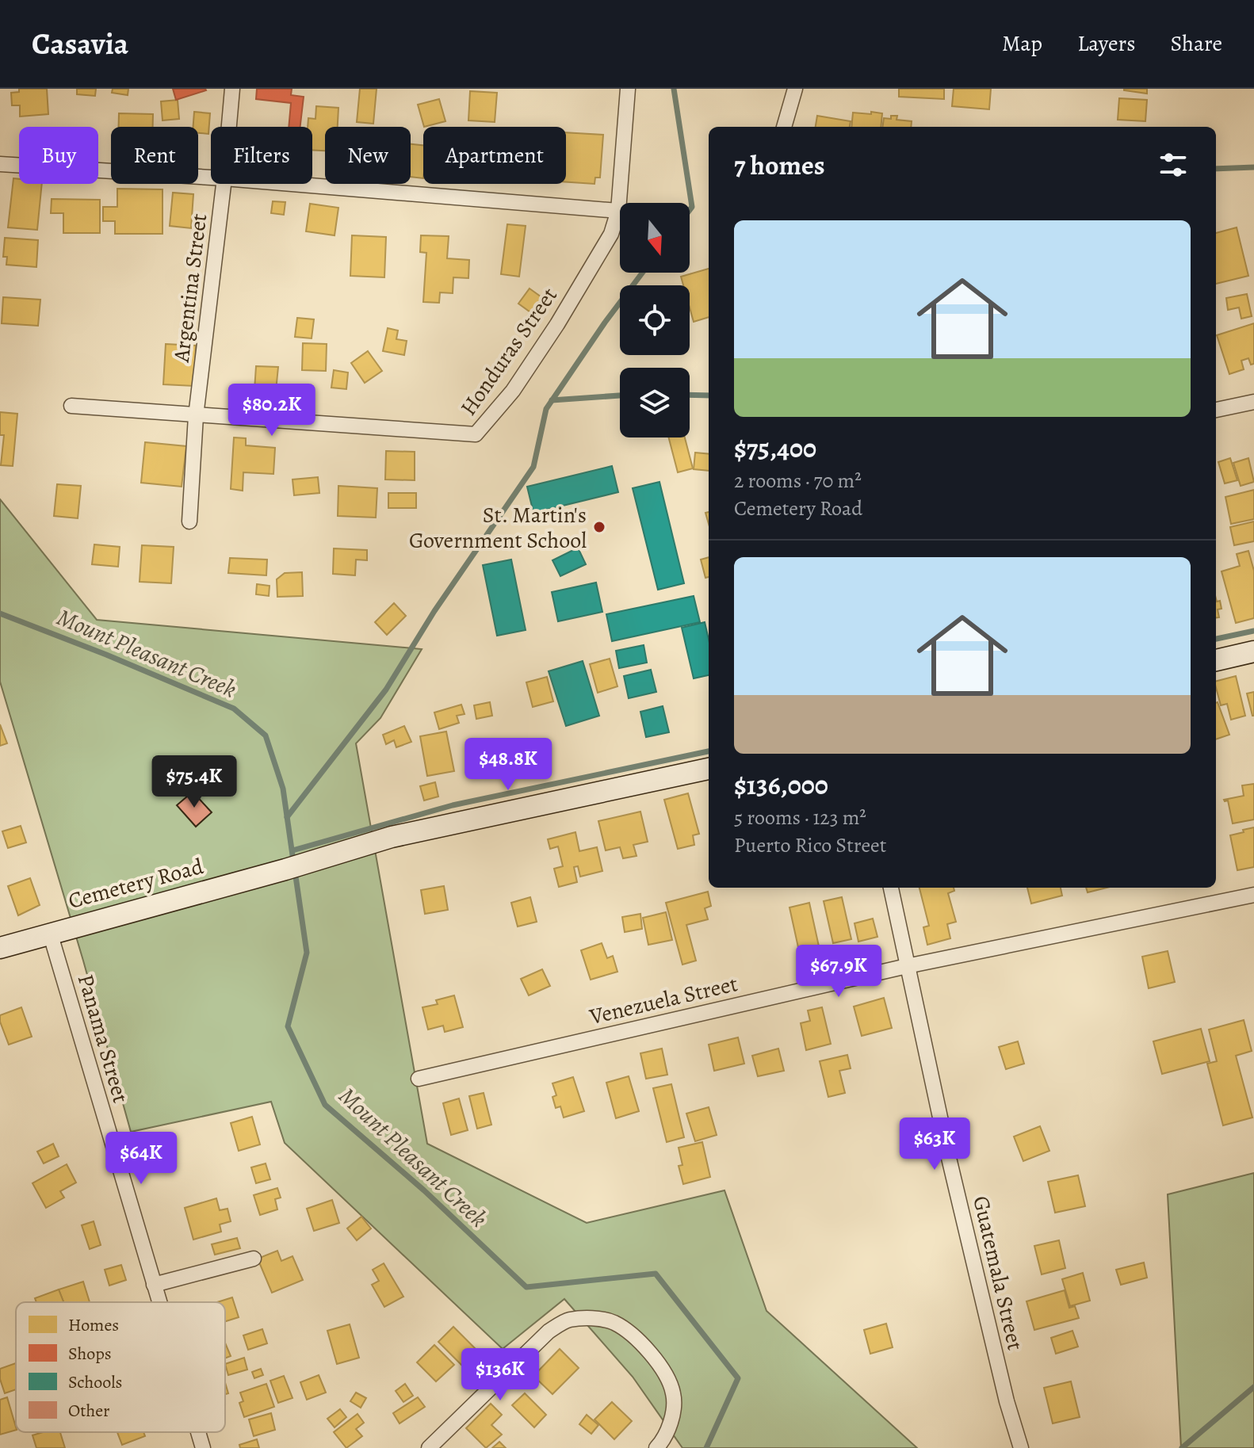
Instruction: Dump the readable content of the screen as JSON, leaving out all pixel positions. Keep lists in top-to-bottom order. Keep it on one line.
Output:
{"streets":{"street":["Argentina Street","Honduras Street","Cemetery Road","Venezuela Street","Panama Street","Guatemala Street"]},"crossings":[["Argentina Street","Honduras Street"],["Cemetery Road","Panama Street"],["Venezuela Street","Guatemala Street"]],"water":["Mount Pleasant Creek"],"places":["St. Martin's Government School"],"legend":["Homes","Shops","Schools","Other"],"north":"bottom","page":{"header":"Casavia","nav":["Map","Layers","Share"],"chip":["Buy","Rent","Filters","New","Apartment"],"heading":"7 homes","list":[{"name":"$75,400","note":"2 rooms · 70 m² · Cemetery Road"},{"name":"$136,000","note":"5 rooms · 123 m² · Puerto Rico Street"}],"price":["$80.2K","$48.8K","$75.4K","$67.9K","$63K","$64K","$136K"]}}
